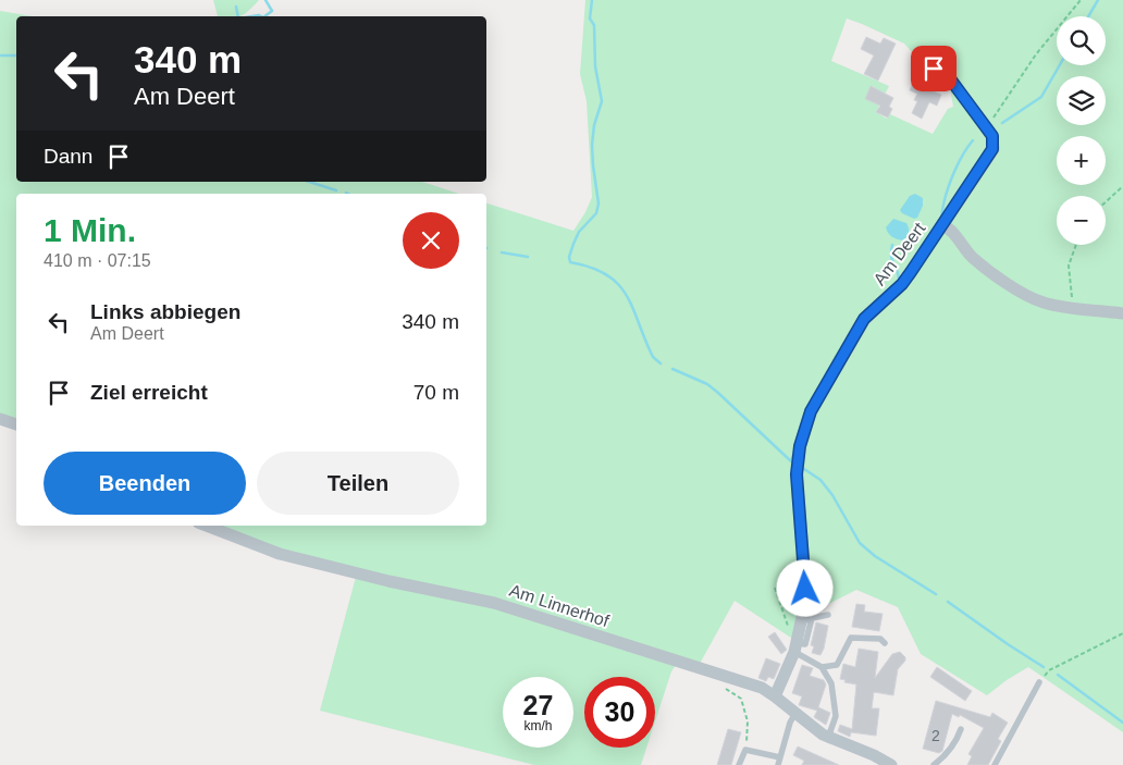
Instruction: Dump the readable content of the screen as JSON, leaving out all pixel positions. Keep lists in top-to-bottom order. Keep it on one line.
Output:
{"streets":{"street":["Am Deert","Am Linnerhof"]},"crossings":[["Am Deert","Am Linnerhof"]],"house_numbers":["2"],"page":{"map_buttons":["+","−"],"turn":["340 m","Am Deert"],"then":"Dann","heading":["1 Min.","410 m · 07:15"],"list":[{"name":"Links abbiegen","note":"Am Deert","value":"340 m"},{"name":"Ziel erreicht","value":"70 m"}],"buttons":["Beenden","Teilen"],"speed":"27 km/h","limit":"30"}}
